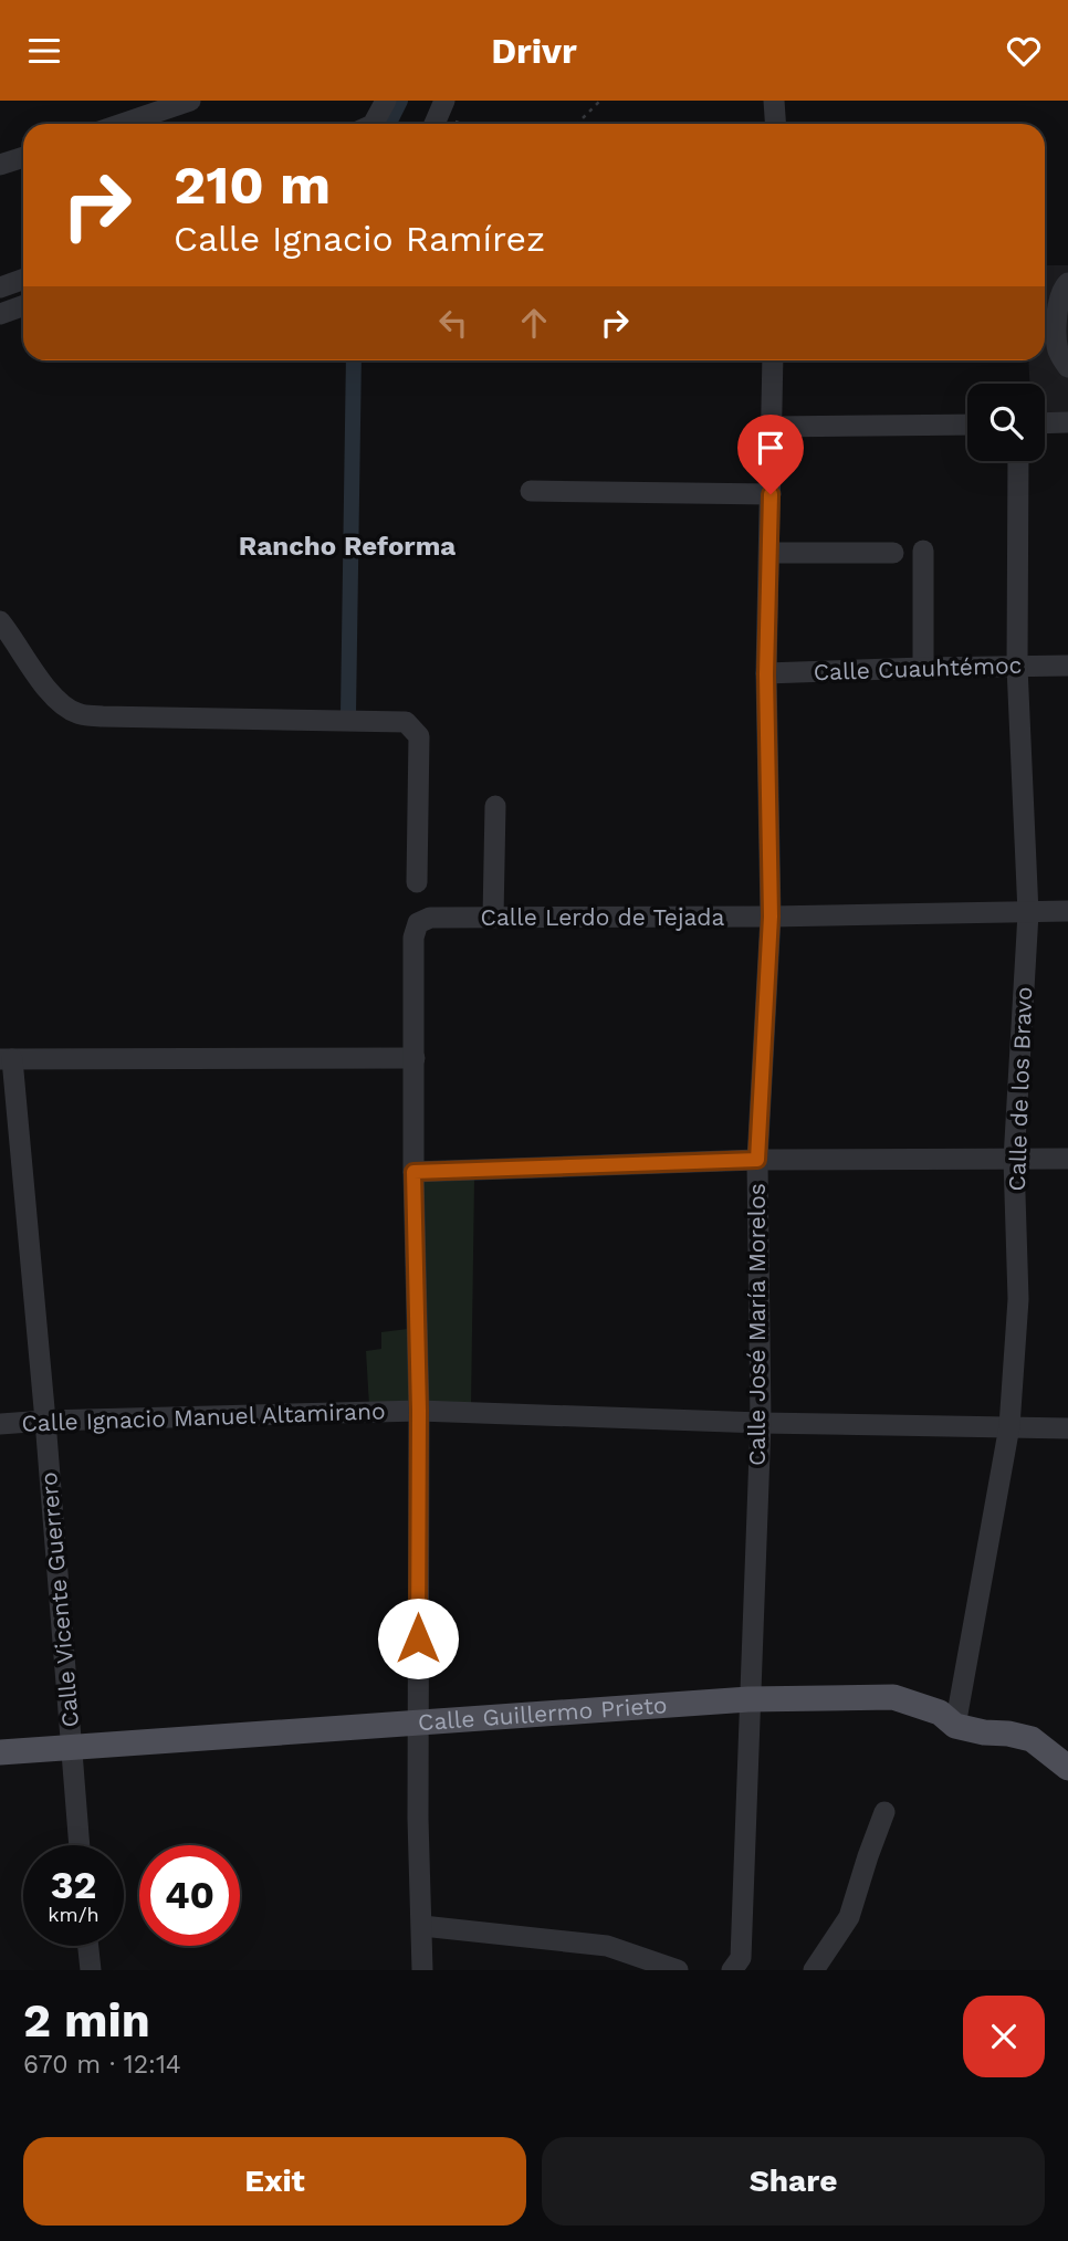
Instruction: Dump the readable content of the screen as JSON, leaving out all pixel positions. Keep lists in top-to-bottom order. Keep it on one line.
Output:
{"streets":{"main road":["Calle Guillermo Prieto"],"street":["Calle Cuauhtémoc","Calle Lerdo de Tejada","Calle de los Bravo","Calle José María Morelos","Calle Ignacio Manuel Altamirano","Calle Vicente Guerrero"]},"crossings":[["Calle Cuauhtémoc","Calle de los Bravo"],["Calle Cuauhtémoc","Calle José María Morelos"],["Calle Lerdo de Tejada","Calle de los Bravo"],["Calle Lerdo de Tejada","Calle José María Morelos"],["Calle de los Bravo","Calle Ignacio Manuel Altamirano"],["Calle de los Bravo","Calle Guillermo Prieto"],["Calle José María Morelos","Calle Ignacio Manuel Altamirano"],["Calle José María Morelos","Calle Guillermo Prieto"],["Calle Ignacio Manuel Altamirano","Calle Vicente Guerrero"],["Calle Vicente Guerrero","Calle Guillermo Prieto"]],"districts":["Rancho Reforma"],"page":{"header":"Drivr","turn":["210 m","Calle Ignacio Ramírez"],"speed":"32 km/h","limit":"40","heading":["2 min","670 m · 12:14"],"buttons":["Exit","Share"]}}
